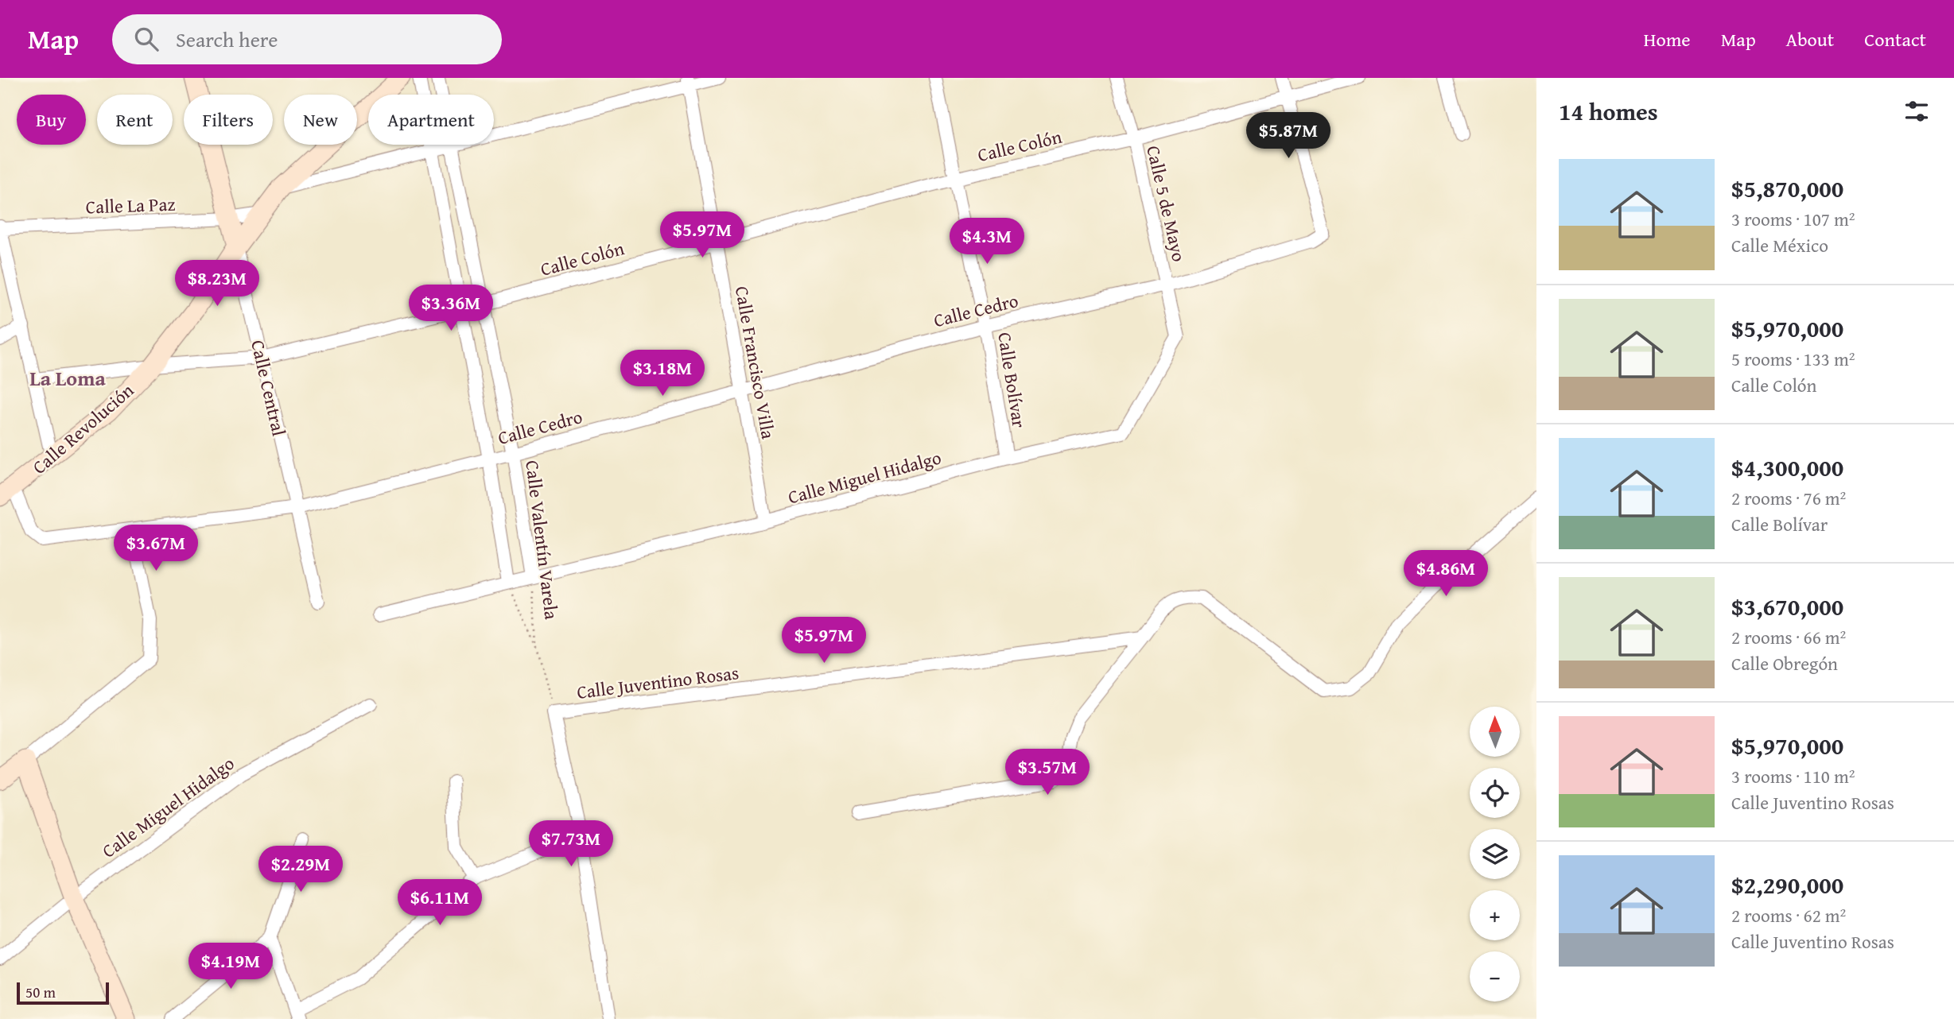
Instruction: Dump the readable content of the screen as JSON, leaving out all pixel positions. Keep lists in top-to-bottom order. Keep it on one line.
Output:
{"streets":{"street":["Calle Colón","Calle 5 de Mayo","Calle La Paz","Calle Cedro","Calle Francisco Villa","Calle Bolívar","Calle Central","Calle Revolución","Calle Miguel Hidalgo","Calle Valentín Varela","Calle Juventino Rosas"]},"crossings":[["Calle Colón","Calle 5 de Mayo"],["Calle Colón","Calle Cedro"],["Calle Colón","Calle Francisco Villa"],["Calle Colón","Calle Bolívar"],["Calle Colón","Calle Central"],["Calle Colón","Calle Revolución"],["Calle Colón","Calle Valentín Varela"],["Calle 5 de Mayo","Calle Cedro"],["Calle 5 de Mayo","Calle Miguel Hidalgo"],["Calle La Paz","Calle Central"],["Calle La Paz","Calle Revolución"],["Calle Cedro","Calle Francisco Villa"],["Calle Cedro","Calle Bolívar"],["Calle Cedro","Calle Central"],["Calle Cedro","Calle Revolución"],["Calle Cedro","Calle Valentín Varela"],["Calle Francisco Villa","Calle Miguel Hidalgo"],["Calle Bolívar","Calle Miguel Hidalgo"],["Calle Central","Calle Revolución"],["Calle Miguel Hidalgo","Calle Valentín Varela"],["Calle Valentín Varela","Calle Juventino Rosas"]],"districts":["La Loma"],"scale_bar":"50 m","north":"top","page":{"header":"Map","search":"Search here","nav":["Home","Map","About","Contact"],"heading":"14 homes","chip":["Buy","Rent","Filters","New","Apartment"],"price":["$5.87M","$5.97M","$4.3M","$8.23M","$3.36M","$3.18M","$3.67M","$4.86M","$5.97M","$3.57M","$7.73M","$2.29M","$6.11M","$4.19M"],"list":[{"name":"$5,870,000","note":"3 rooms · 107 m² · Calle México"},{"name":"$5,970,000","note":"5 rooms · 133 m² · Calle Colón"},{"name":"$4,300,000","note":"2 rooms · 76 m² · Calle Bolívar"},{"name":"$3,670,000","note":"2 rooms · 66 m² · Calle Obregón"},{"name":"$5,970,000","note":"3 rooms · 110 m² · Calle Juventino Rosas"},{"name":"$2,290,000","note":"2 rooms · 62 m² · Calle Juventino Rosas"}],"map_buttons":["+","−"],"scale":"50 m"}}
